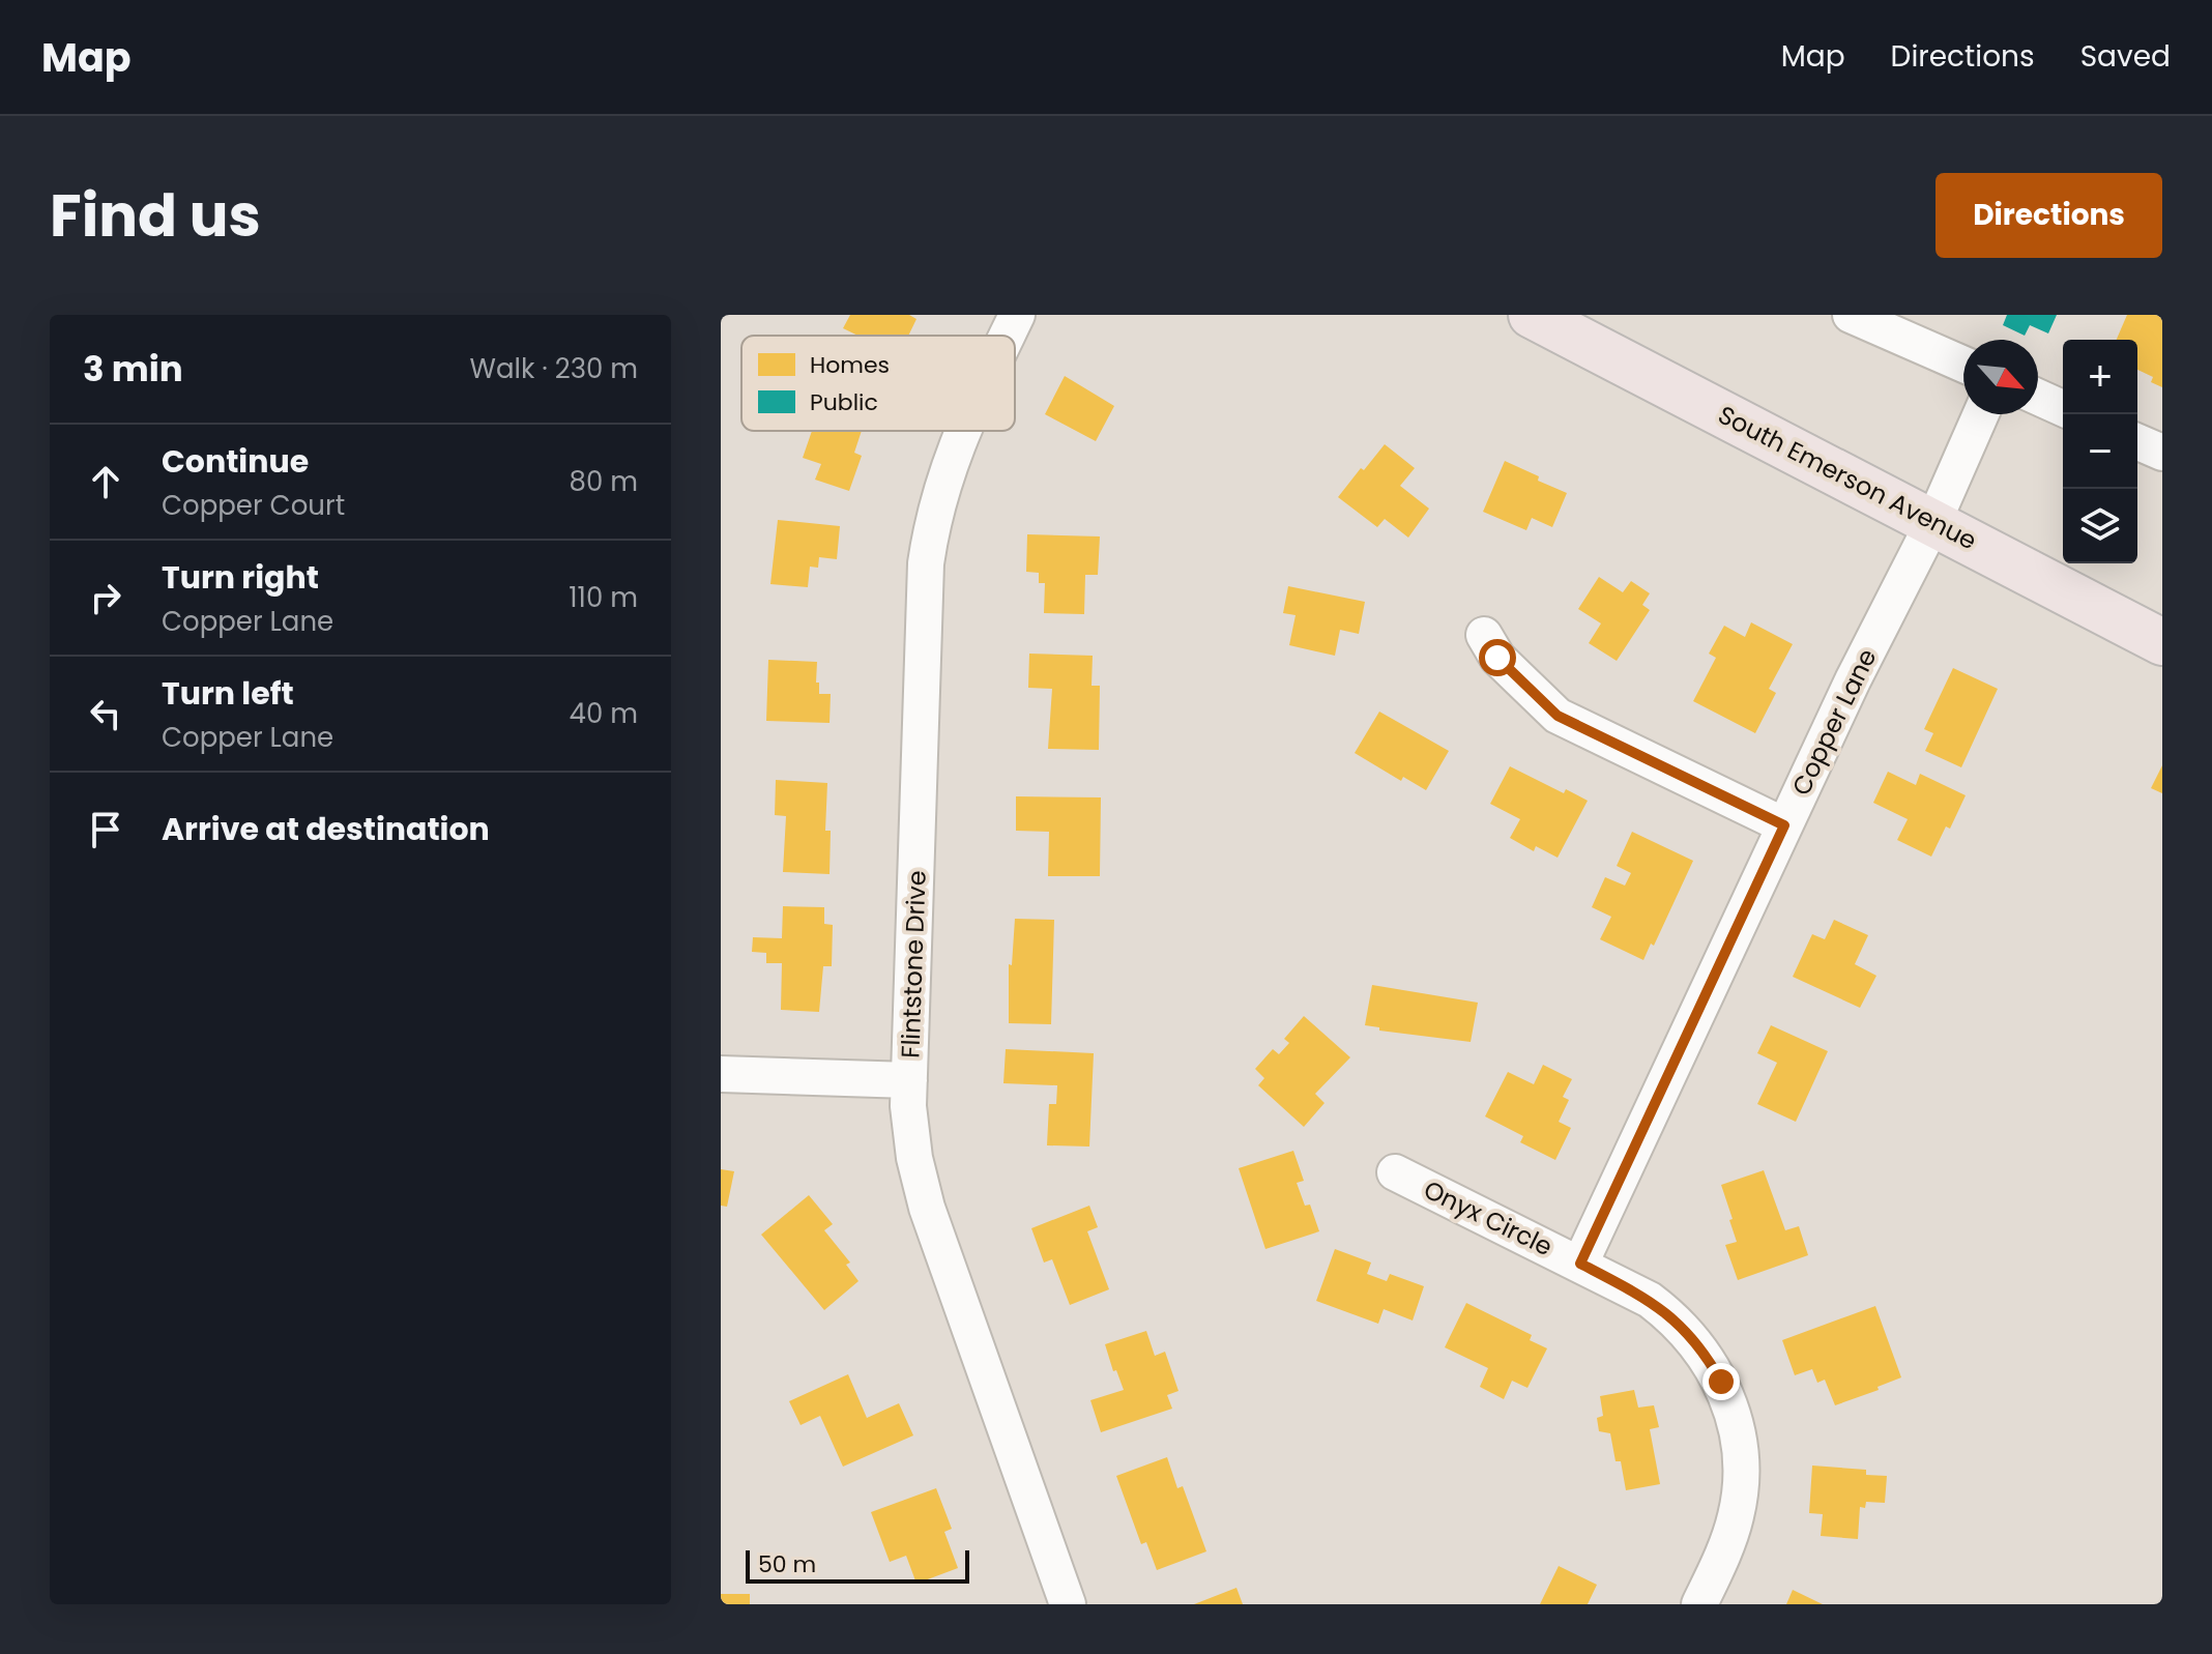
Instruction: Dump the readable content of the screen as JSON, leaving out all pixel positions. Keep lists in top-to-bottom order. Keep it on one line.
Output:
{"streets":{"main road":["South Emerson Avenue"],"street":["Copper Lane","Flintstone Drive","Onyx Circle"]},"crossings":[["South Emerson Avenue","Copper Lane"],["Copper Lane","Onyx Circle"]],"legend":["Homes","Public"],"scale_bar":"50 m","north":"bottom right","page":{"header":"Map","nav":["Map","Directions","Saved"],"title":"Find us","buttons":"Directions","heading":["3 min","Walk · 230 m"],"map_buttons":["+","−"],"list":[["Continue","Copper Court","80 m"],["Turn right","Copper Lane","110 m"],["Turn left","Copper Lane","40 m"],"Arrive at destination"],"scale":"50 m"}}
